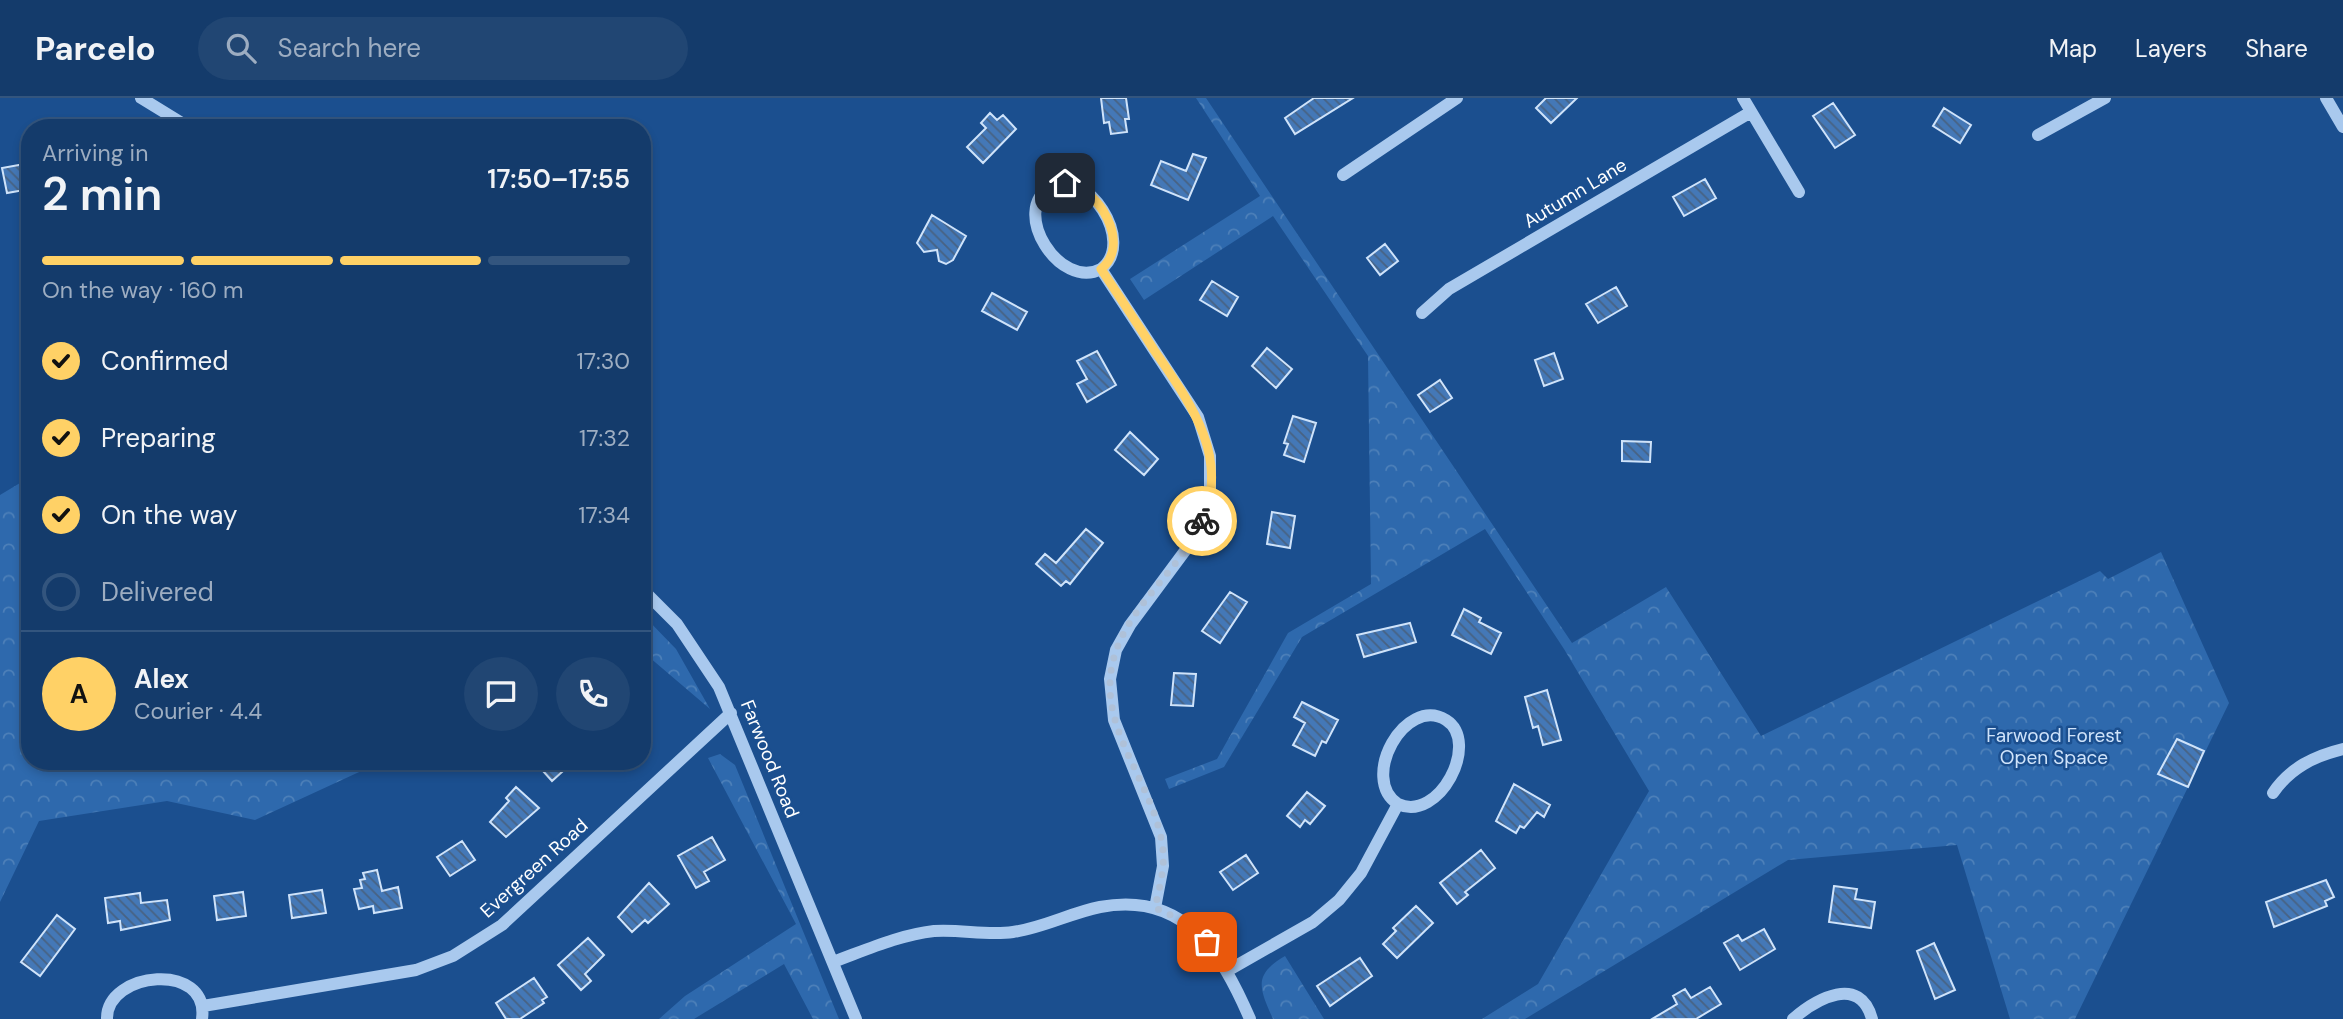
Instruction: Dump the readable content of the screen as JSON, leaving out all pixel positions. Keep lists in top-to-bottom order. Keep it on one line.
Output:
{"streets":{"street":["Autumn Lane","Farwood Road","Evergreen Road"]},"crossings":[["Farwood Road","Evergreen Road"]],"parks":["Farwood Forest Open Space"],"page":{"header":"Parcelo","search":"Search here","nav":["Map","Layers","Share"],"heading":["2 min","Arriving in","17:50–17:55"],"panel":["Alex","Courier · 4.4"],"bar":"On the way · 160 m","list":[["Confirmed","17:30"],["Preparing","17:32"],["On the way","17:34"],"Delivered"],"round":"A"}}
